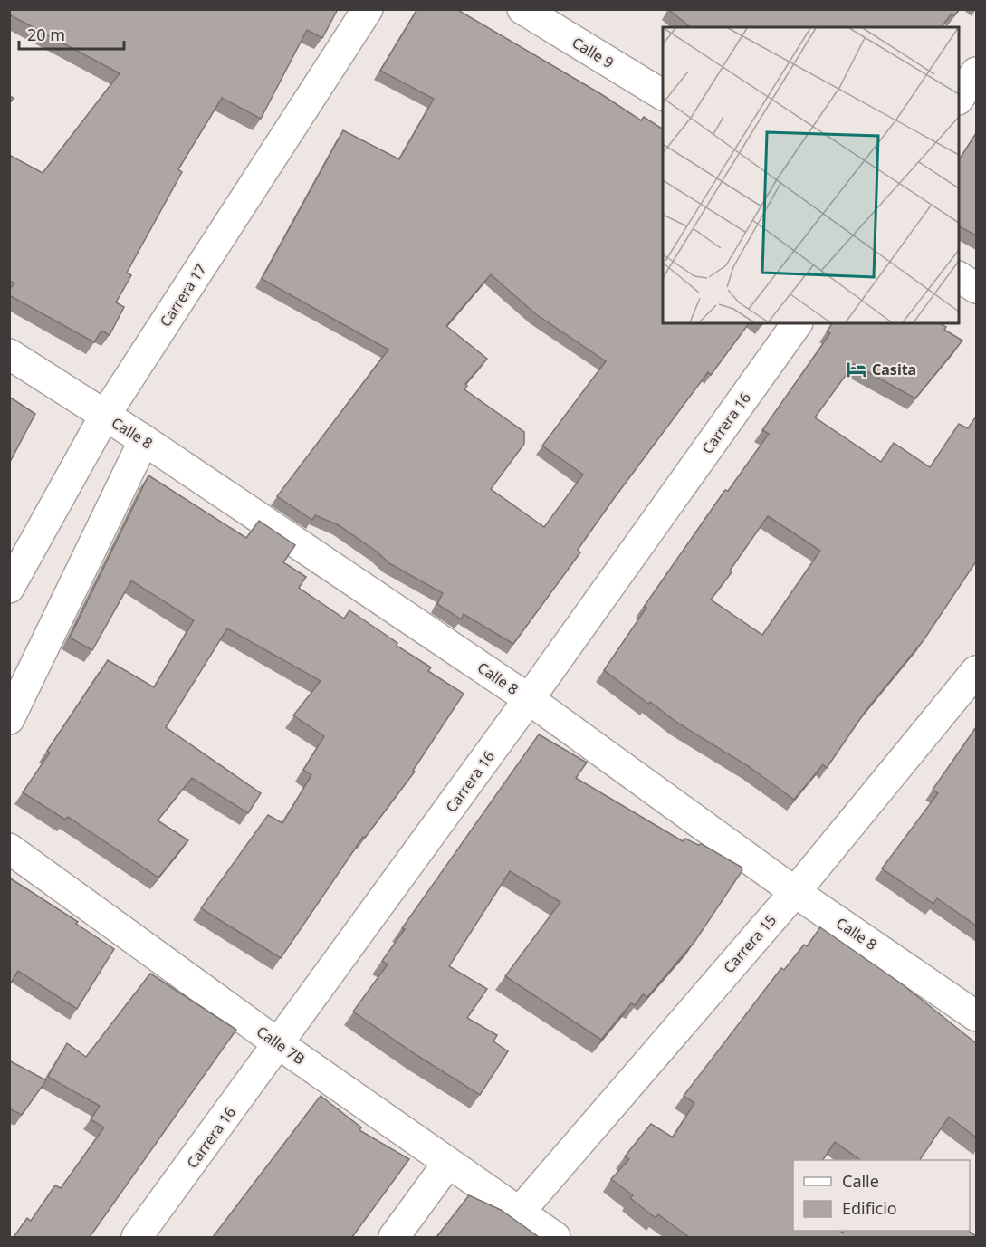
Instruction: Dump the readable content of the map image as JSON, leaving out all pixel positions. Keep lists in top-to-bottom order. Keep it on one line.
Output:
{"streets":{"street":["Calle 9","Carrera 17","Carrera 16","Calle 8","Carrera 15","Calle 7B"]},"crossings":[["Carrera 17","Calle 8"],["Carrera 16","Calle 8"],["Carrera 16","Calle 7B"],["Calle 8","Carrera 15"],["Carrera 15","Calle 7B"]],"places":{"hotel":["Casita"]},"legend":["Calle","Edificio"],"scale_bar":"20 m"}
